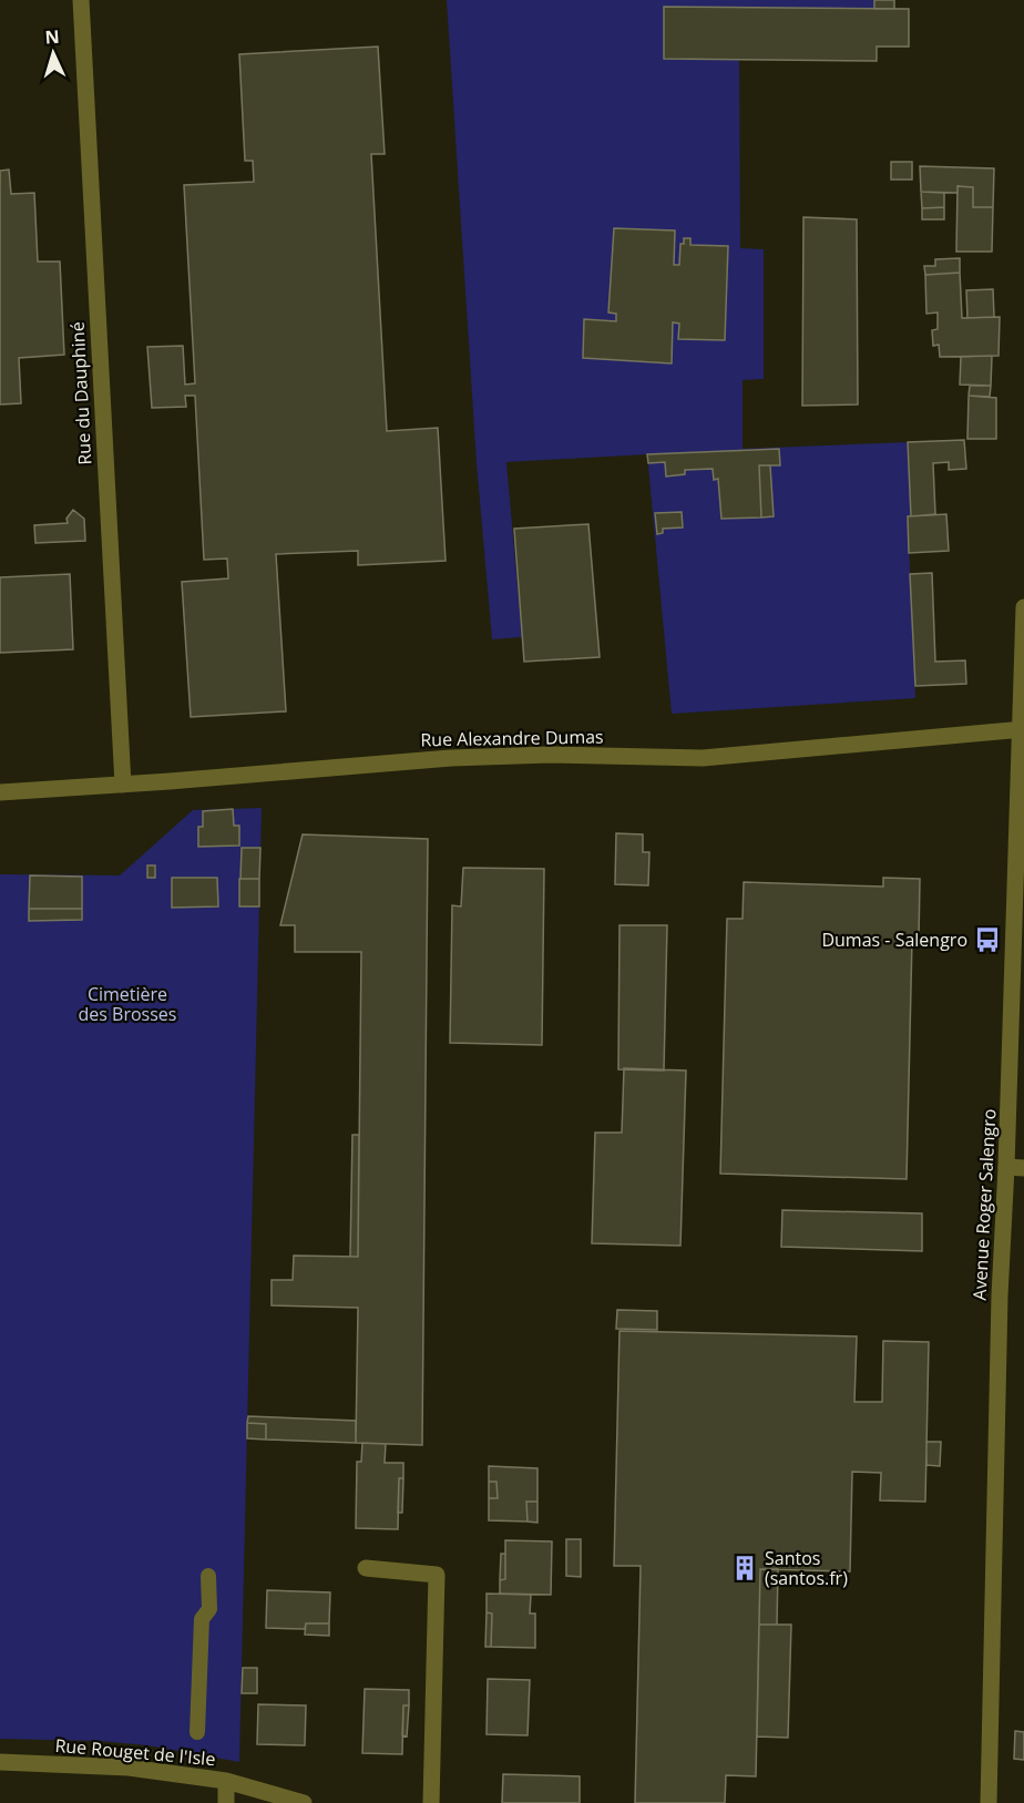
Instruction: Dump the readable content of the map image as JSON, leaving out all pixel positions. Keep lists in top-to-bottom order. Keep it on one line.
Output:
{"streets":{"street":["Rue du Dauphiné","Rue Alexandre Dumas","Avenue Roger Salengro","Rue Rouget de l'Isle"]},"crossings":[["Rue du Dauphiné","Rue Alexandre Dumas"],["Rue Alexandre Dumas","Avenue Roger Salengro"]],"parks":["Cimetière des Brosses"],"places":{"bus stop":["Dumas - Salengro"],"building":["Santos (santos.fr)"]},"north":"top"}
